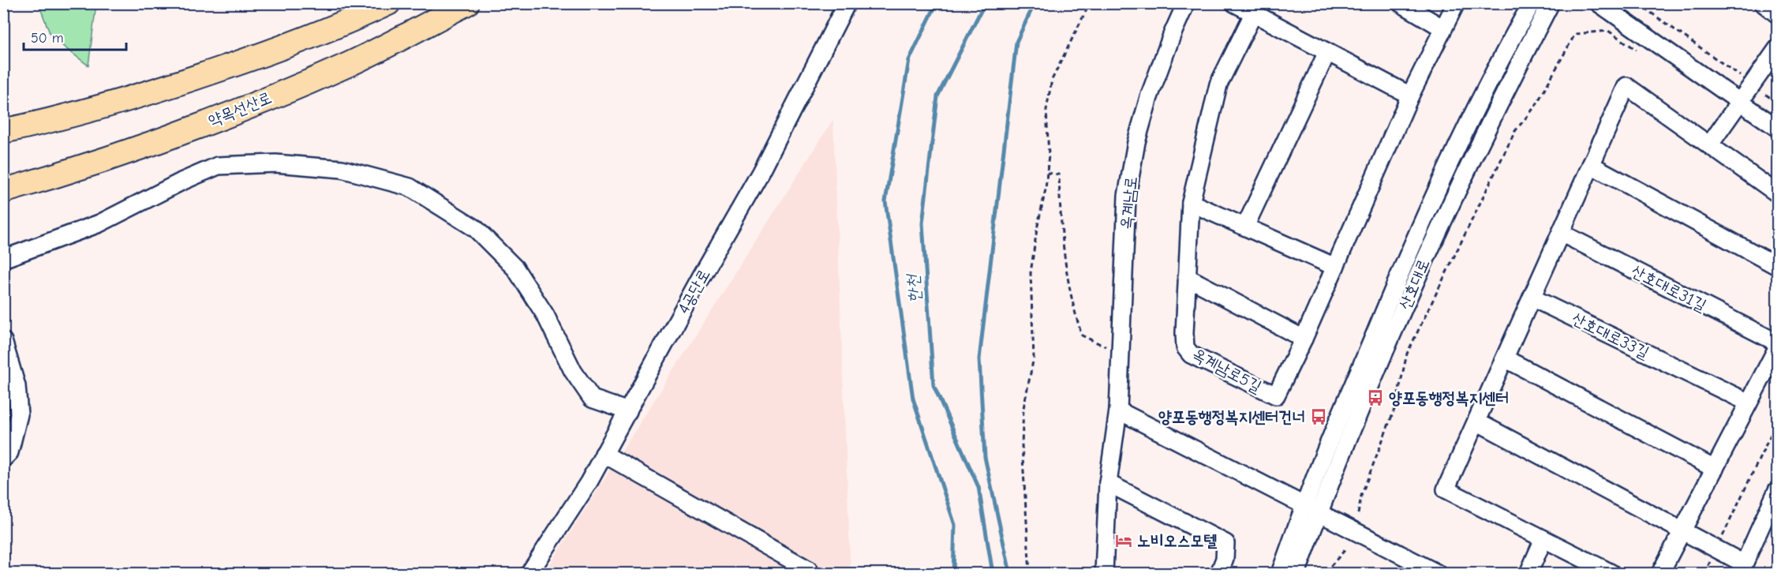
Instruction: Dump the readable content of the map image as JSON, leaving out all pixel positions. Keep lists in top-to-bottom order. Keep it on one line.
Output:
{"streets":{"highway":["약목선산로"],"street":["옥계남로","산호대로","산호대로31길","4공단로","산호대로33길","옥계남로5길"]},"water":["한천"],"places":{"bus stop":["양포동행정복지센터","양포동행정복지센터건너"],"hotel":["노비오스모텔"]},"scale_bar":"50 m"}
